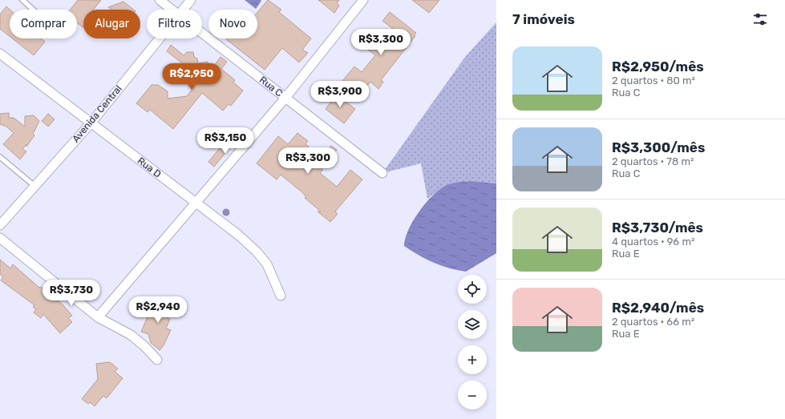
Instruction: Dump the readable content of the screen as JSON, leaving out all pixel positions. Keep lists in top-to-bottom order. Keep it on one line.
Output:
{"streets":{"street":["Rua C","Avenida Central","Rua D"]},"crossings":[["Avenida Central","Rua D"]],"page":{"heading":"7 imóveis","chip":["Comprar","Alugar","Filtros","Novo"],"price":["R$3,300","R$2,950","R$3,900","R$3,150","R$3,300","R$3,730","R$2,940"],"list":[{"name":"R$2,950/mês","note":"2 quartos · 80 m² · Rua C"},{"name":"R$3,300/mês","note":"2 quartos · 78 m² · Rua C"},{"name":"R$3,730/mês","note":"4 quartos · 96 m² · Rua E"},{"name":"R$2,940/mês","note":"2 quartos · 66 m² · Rua E"}],"map_buttons":["+","−"]}}
